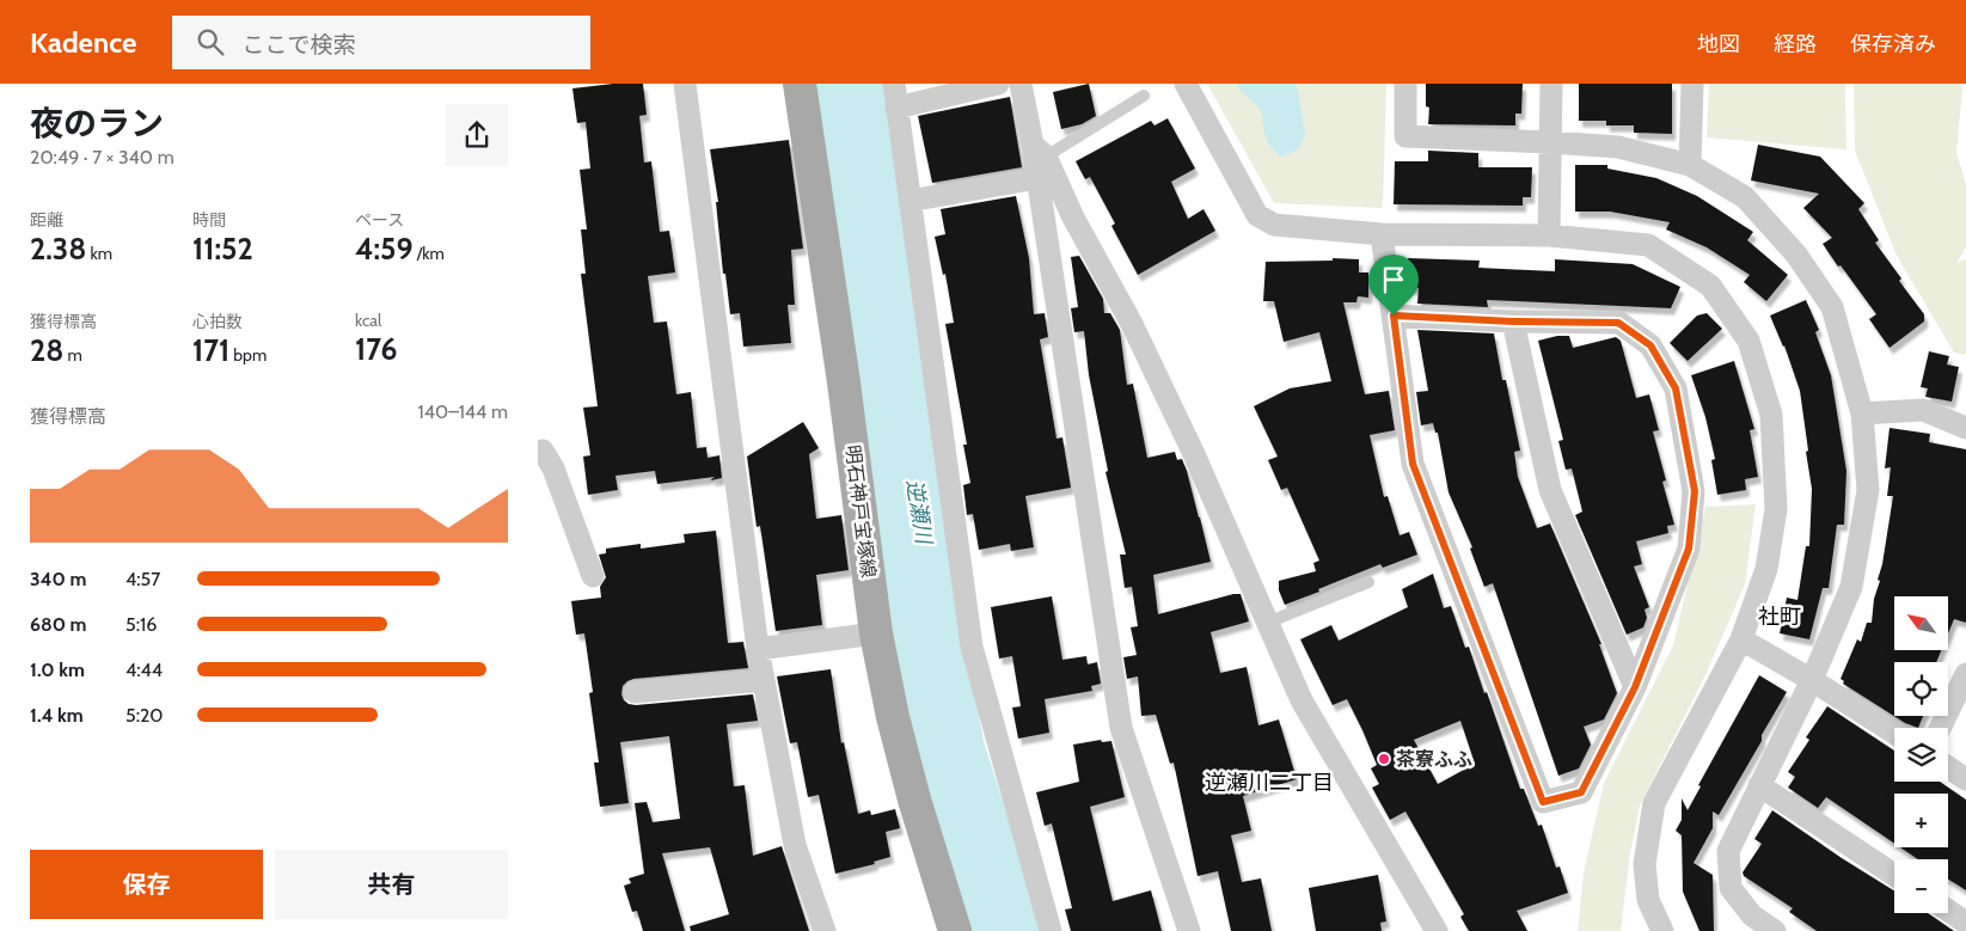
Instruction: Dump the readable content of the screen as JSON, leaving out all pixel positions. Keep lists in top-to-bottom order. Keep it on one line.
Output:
{"streets":{"main road":["明石神戸宝塚線"]},"districts":["社町","逆瀬川二丁目"],"water":["逆瀬川"],"places":["茶寮ふふ"],"north":"top left","page":{"header":"Kadence","search":"ここで検索","nav":["地図","経路","保存済み"],"heading":["夜のラン","20:49 · 7 × 340 m"],"stats":[["距離","2.38 km"],["時間","11:52"],["ペース","4:59 /km"],["獲得標高","28 m"],["心拍数","171 bpm"],["kcal","176"]],"chart":["獲得標高","140–144 m"],"list":[{"name":"340 m","note":"4:57"},{"name":"680 m","note":"5:16"},{"name":"1.0 km","note":"4:44"},{"name":"1.4 km","note":"5:20"}],"map_buttons":["+","−"],"buttons":["保存","共有"]}}
